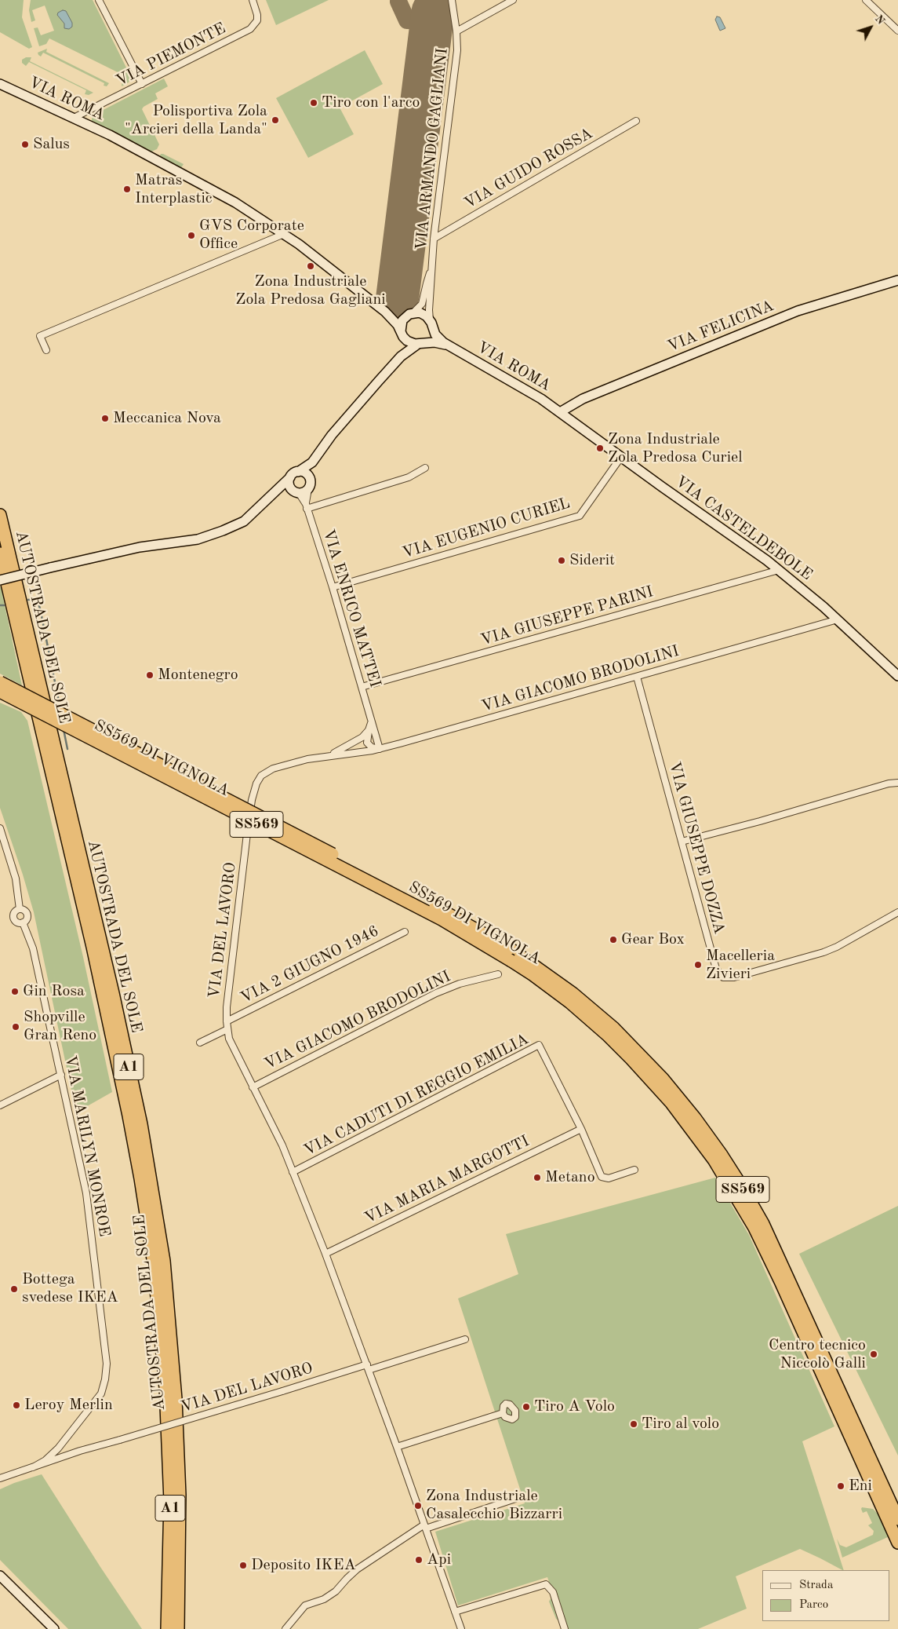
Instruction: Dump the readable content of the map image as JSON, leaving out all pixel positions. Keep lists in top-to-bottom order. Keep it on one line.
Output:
{"streets":{"highway":["AUTOSTRADA DEL SOLE","SS569 DI VIGNOLA","SS569","A1"],"street":["VIA PIEMONTE","VIA ROMA","VIA ARMANDO GAGLIANI","VIA GUIDO ROSSA","VIA FELICINA","VIA EUGENIO CURIEL","VIA CASTELDEBOLE","VIA ENRICO MATTEI","VIA GIUSEPPE PARINI","VIA GIACOMO BRODOLINI","VIA GIUSEPPE DOZZA","VIA DEL LAVORO","VIA 2 GIUGNO 1946","VIA CADUTI DI REGGIO EMILIA","VIA MARILYN MONROE","VIA MARIA MARGOTTI"]},"crossings":[["VIA PIEMONTE","VIA ROMA"],["VIA ROMA","VIA ARMANDO GAGLIANI"],["VIA ROMA","VIA FELICINA"],["VIA ROMA","VIA CASTELDEBOLE"],["VIA ARMANDO GAGLIANI","VIA GUIDO ROSSA"],["VIA FELICINA","VIA CASTELDEBOLE"],["VIA EUGENIO CURIEL","VIA CASTELDEBOLE"],["VIA EUGENIO CURIEL","VIA ENRICO MATTEI"],["VIA CASTELDEBOLE","VIA GIUSEPPE PARINI"],["VIA CASTELDEBOLE","VIA GIACOMO BRODOLINI"],["VIA ENRICO MATTEI","VIA GIUSEPPE PARINI"],["VIA ENRICO MATTEI","VIA GIACOMO BRODOLINI"],["VIA GIACOMO BRODOLINI","VIA GIUSEPPE DOZZA"],["VIA GIACOMO BRODOLINI","VIA DEL LAVORO"],["VIA DEL LAVORO","VIA 2 GIUGNO 1946"],["VIA DEL LAVORO","VIA CADUTI DI REGGIO EMILIA"],["VIA DEL LAVORO","VIA MARILYN MONROE"],["VIA DEL LAVORO","VIA MARIA MARGOTTI"],["VIA CADUTI DI REGGIO EMILIA","VIA MARIA MARGOTTI"]],"places":["Tiro con l'arco","Polisportiva Zola \"Arcieri della Landa\"","Salus","Matras Interplastic","GVS Corporate Office","Zona Industriale Zola Predosa Gagliani","Meccanica Nova","Zona Industriale Zola Predosa Curiel","Siderit","Montenegro","Gear Box","Macelleria Zivieri","Gin Rosa","Shopville Gran Reno","Metano","Bottega svedese IKEA","Centro tecnico Niccolò Galli","Leroy Merlin","Tiro A Volo","Tiro al volo","Eni","Zona Industriale Casalecchio Bizzarri","Api","Deposito IKEA"],"legend":["Strada","Parco"],"north":"top right"}
